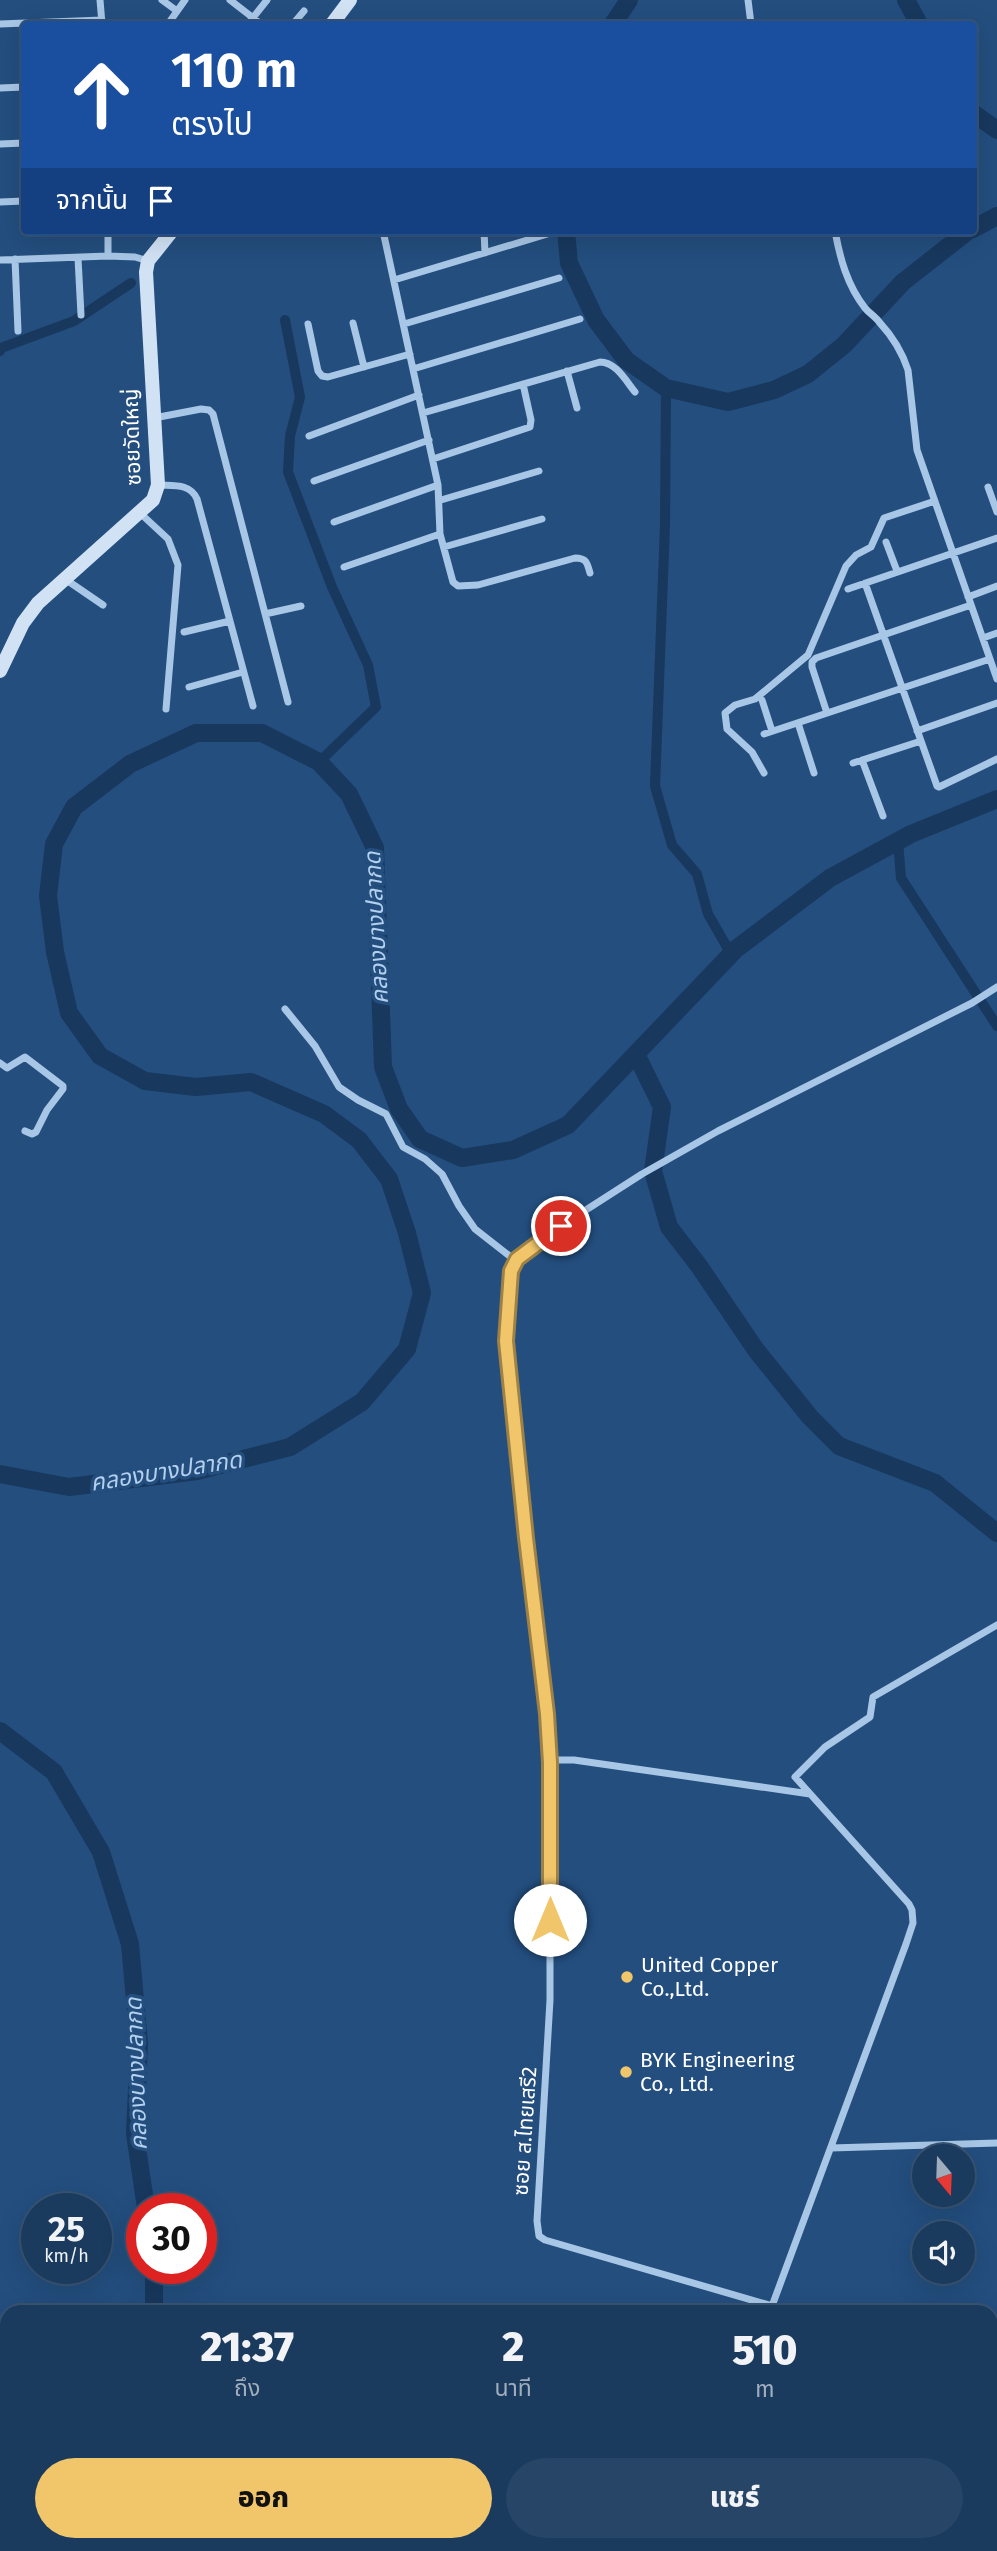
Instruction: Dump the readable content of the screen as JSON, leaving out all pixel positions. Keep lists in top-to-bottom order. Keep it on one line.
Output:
{"streets":{"street":["ซอยวัดใหญ่","ซอย ส.ไทยเสรี2"]},"water":["คลองบางปลากด"],"places":["United Copper Co.,Ltd.","BYK Engineering Co., Ltd."],"north":"bottom","page":{"turn":["110 m","ตรงไป"],"then":"จากนั้น","speed":"25 km/h","limit":"30","eta":["21:37","ถึง","2","นาที","510","m"],"buttons":["ออก","แชร์"]}}
